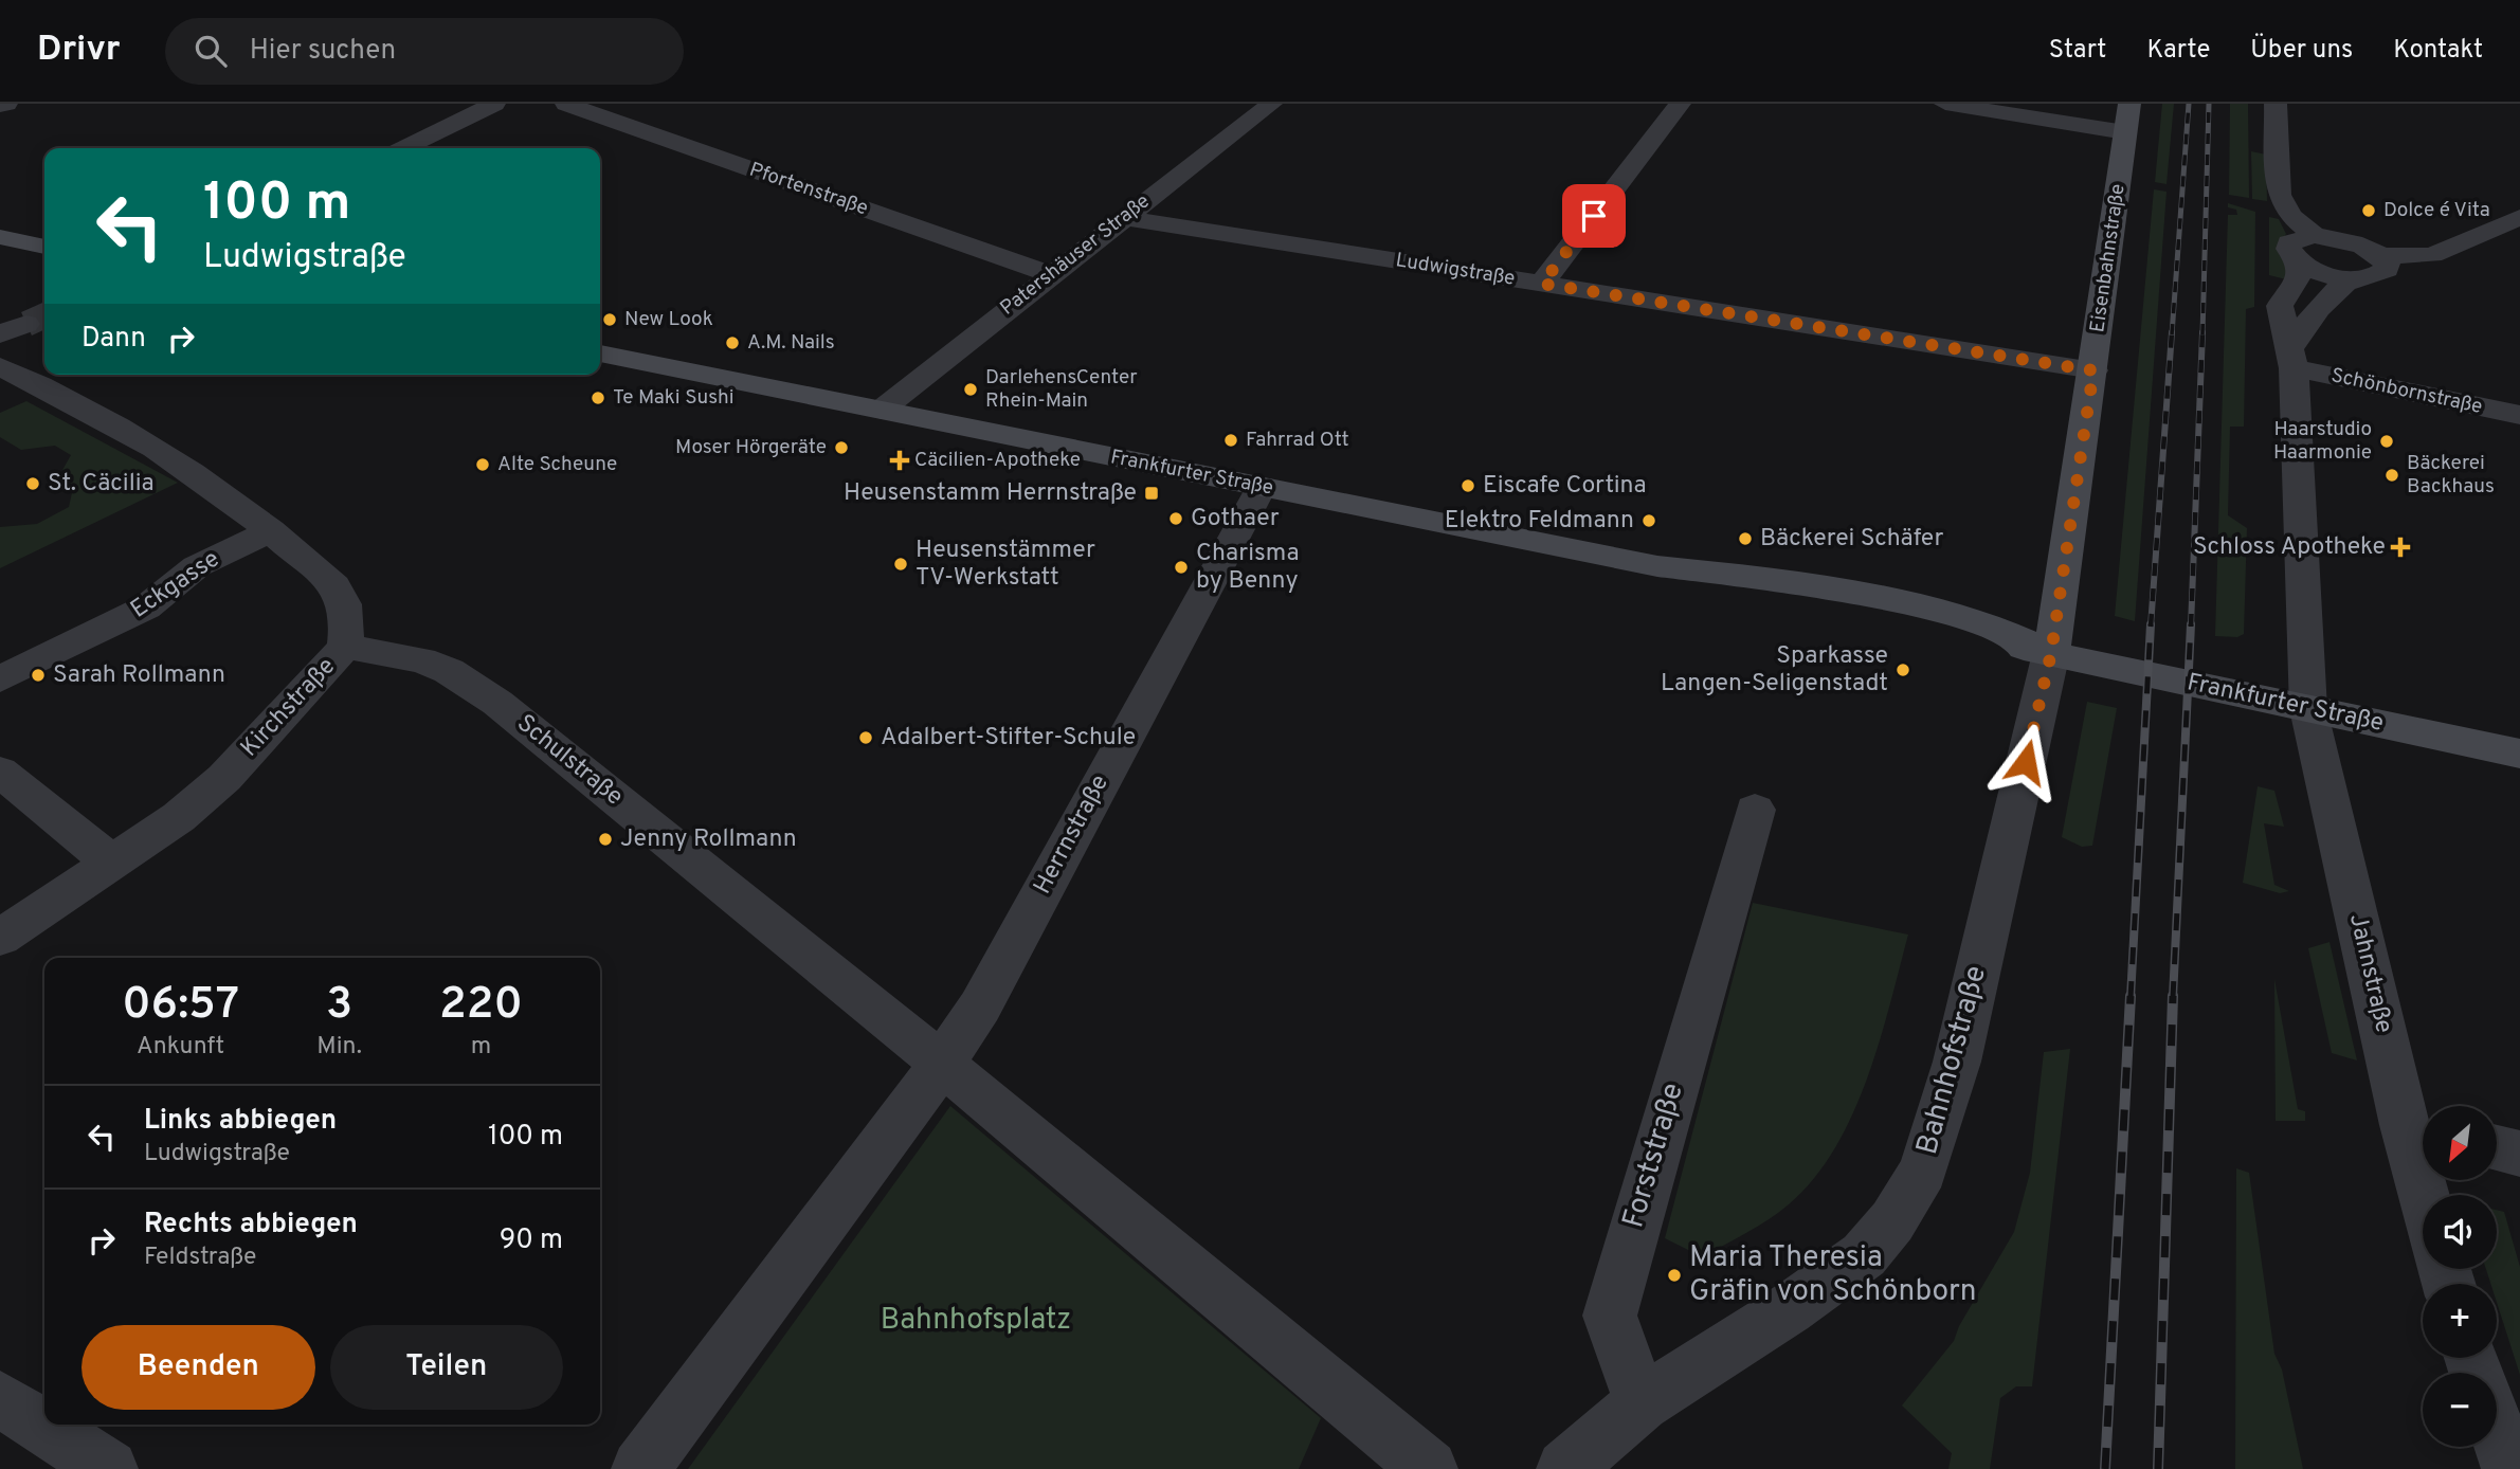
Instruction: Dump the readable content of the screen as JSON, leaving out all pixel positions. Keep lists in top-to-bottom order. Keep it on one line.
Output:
{"streets":{"street":["Pfortenstraße","Patershäuser Straße","Eisenbahnstraße","Ludwigstraße","Schönbornstraße","Frankfurter Straße","Eckgasse","Kirchstraße","Schulstraße","Herrnstraße","Jahnstraße","Bahnhofstraße","Forststraße"]},"crossings":[["Pfortenstraße","Patershäuser Straße"],["Patershäuser Straße","Ludwigstraße"],["Patershäuser Straße","Frankfurter Straße"],["Eisenbahnstraße","Ludwigstraße"],["Eisenbahnstraße","Frankfurter Straße"],["Eisenbahnstraße","Bahnhofstraße"],["Schönbornstraße","Jahnstraße"],["Frankfurter Straße","Herrnstraße"],["Frankfurter Straße","Jahnstraße"],["Eckgasse","Kirchstraße"],["Kirchstraße","Schulstraße"],["Schulstraße","Herrnstraße"],["Bahnhofstraße","Forststraße"]],"parks":["Bahnhofsplatz"],"places":{"other":["Dolce é Vita","New Look","A.M. Nails","DarlehensCenter Rhein-Main","Te Maki Sushi","Fahrrad Ott","Haarstudio Haarmonie","Moser Hörgeräte","Alte Scheune","Bäckerei Backhaus","St. Cäcilia","Eiscafe Cortina","Gothaer","Elektro Feldmann","Bäckerei Schäfer","Heusenstämmer TV-Werkstatt","Charisma by Benny","Sparkasse Langen-Seligenstadt","Sarah Rollmann","Adalbert-Stifter-Schule","Jenny Rollmann","Maria Theresia Gräfin von Schönborn"],"health":["Cäcilien-Apotheke","Schloss Apotheke"],"transit":["Heusenstamm Herrnstraße"]},"north":"bottom left","page":{"header":"Drivr","search":"Hier suchen","nav":["Start","Karte","Über uns","Kontakt"],"turn":["100 m","Ludwigstraße"],"then":"Dann","eta":["06:57","Ankunft","3","Min.","220","m"],"list":[{"name":"Links abbiegen","note":"Ludwigstraße","value":"100 m"},{"name":"Rechts abbiegen","note":"Feldstraße","value":"90 m"}],"map_buttons":["+","−"],"buttons":["Beenden","Teilen"]}}
